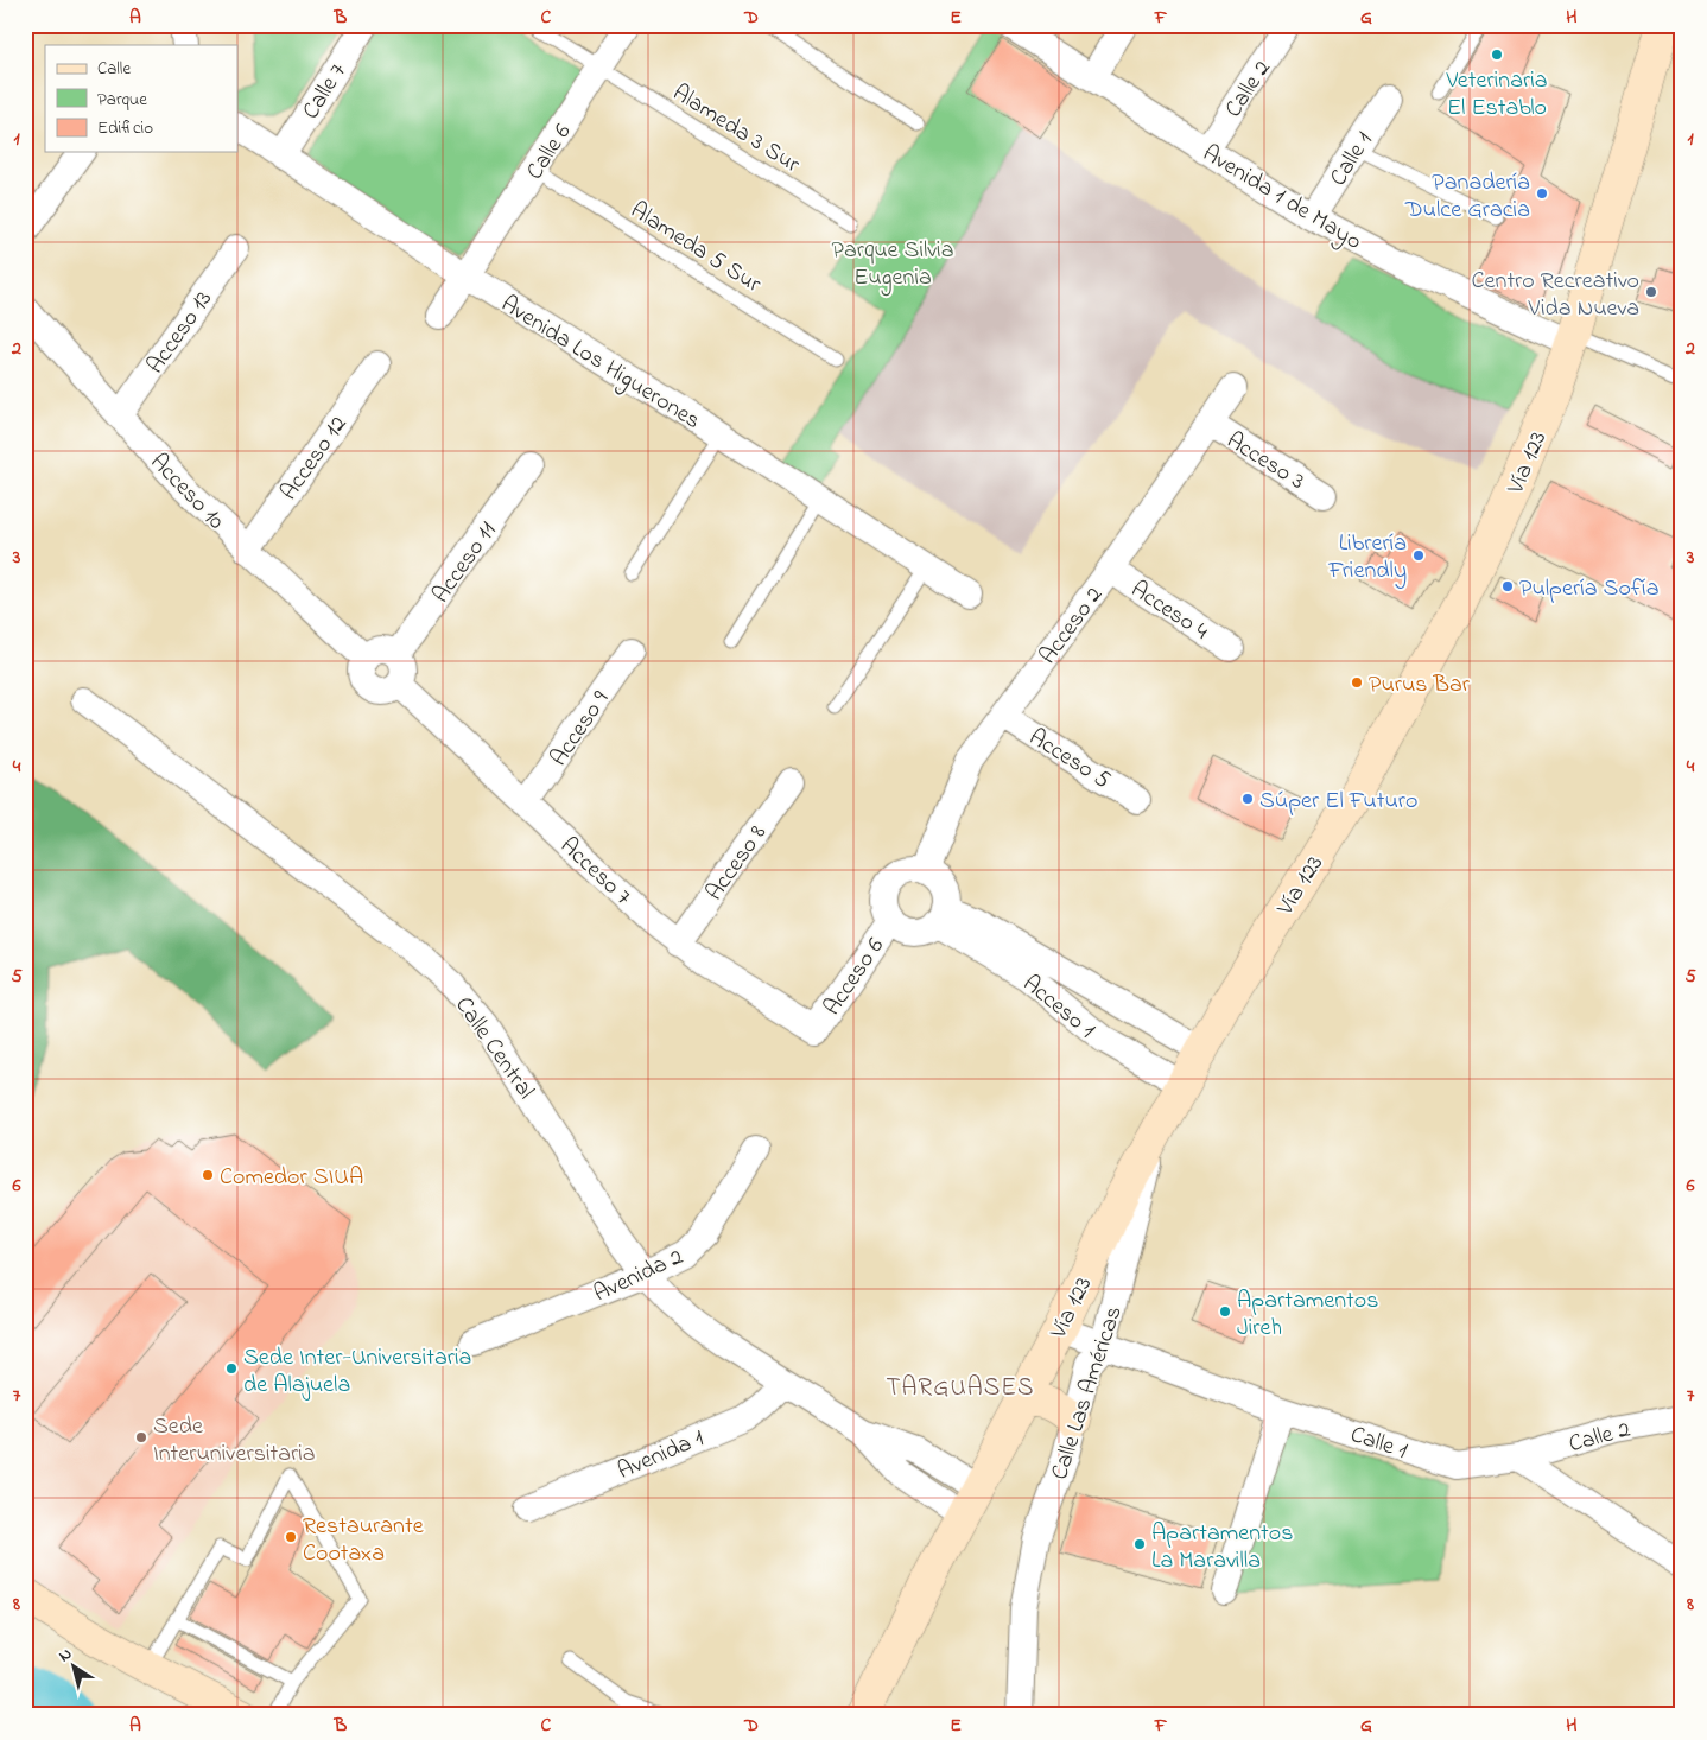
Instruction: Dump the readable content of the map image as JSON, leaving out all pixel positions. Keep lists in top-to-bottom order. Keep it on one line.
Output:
{"streets":{"main road":["Vía 123"],"street":["Calle 2","Calle 7","Calle 6","Calle 1","Avenida 1 de Mayo","Acceso 13","Avenida Los Higuerones","Acceso 12","Acceso 3","Acceso 10","Acceso 11","Acceso 4","Acceso 2","Acceso 9","Acceso 5","Acceso 8","Acceso 7","Acceso 6","Acceso 1","Calle Central","Avenida 2","Calle Las Américas","Avenida 1"],"lane":["Alameda 3 Sur","Alameda 5 Sur"]},"crossings":[["Calle 2","Calle 1"],["Calle 2","Avenida 1 de Mayo"],["Calle 7","Avenida Los Higuerones"],["Alameda 3 Sur","Calle 6"],["Calle 6","Alameda 5 Sur"],["Calle 6","Avenida Los Higuerones"],["Calle 1","Avenida 1 de Mayo"],["Calle 1","Vía 123"],["Calle 1","Calle Las Américas"],["Avenida 1 de Mayo","Vía 123"],["Acceso 13","Acceso 10"],["Acceso 12","Acceso 10"],["Acceso 3","Acceso 2"],["Vía 123","Acceso 1"],["Vía 123","Calle Central"],["Vía 123","Calle Las Américas"],["Acceso 10","Acceso 11"],["Acceso 10","Acceso 7"],["Acceso 11","Acceso 7"],["Acceso 4","Acceso 2"],["Acceso 2","Acceso 5"],["Acceso 2","Acceso 6"],["Acceso 2","Acceso 1"],["Acceso 9","Acceso 7"],["Acceso 8","Acceso 7"],["Acceso 7","Acceso 6"],["Acceso 6","Acceso 1"],["Calle Central","Avenida 2"],["Calle Central","Avenida 1"]],"districts":["TARGUASES"],"parks":["Parque Silvia Eugenia"],"places":["Veterinaria El Establo","Panadería Dulce Gracia","Centro Recreativo Vida Nueva","Librería Friendly","Pulpería Sofía","Purus Bar","Súper El Futuro","Comedor SIUA","Apartamentos Jireh","Sede Inter-Universitaria de Alajuela","Sede Interuniversitaria","Restaurante Cootaxa","Apartamentos La Maravilla"],"legend":["Calle","Parque","Edificio"],"north":"top left","grid":{"columns":["A","B","C","D","E","F","G","H"],"rows":["1","2","3","4","5","6","7","8"]}}
